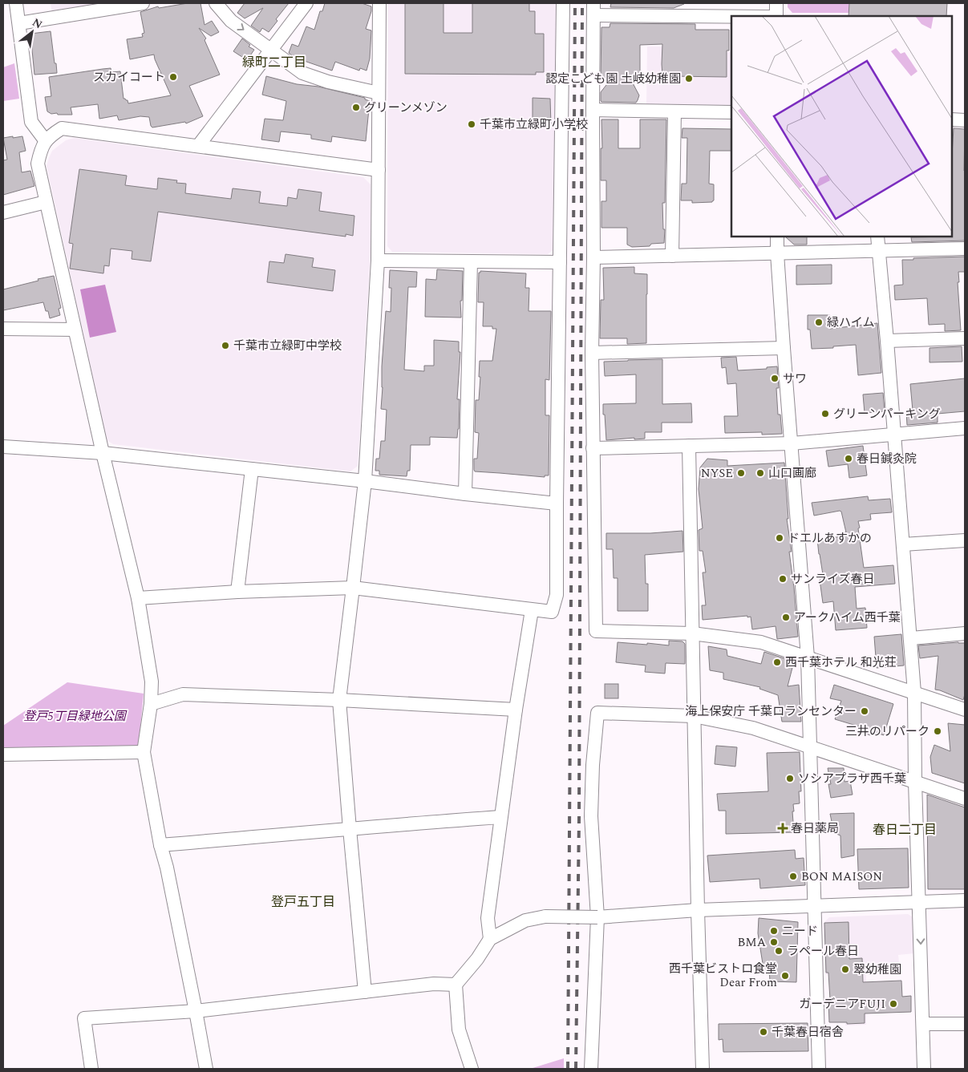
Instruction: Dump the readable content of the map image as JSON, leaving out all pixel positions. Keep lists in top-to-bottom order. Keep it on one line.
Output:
{"districts":["緑町二丁目","春日二丁目","登戸五丁目"],"parks":["登戸5丁目緑地公園"],"places":{"other":["スカイコート","認定こども園 土岐幼稚園","グリーンメゾン","千葉市立緑町小学校","緑ハイム","千葉市立緑町中学校","サワ","グリーンパーキング","春日鍼灸院","NYSE","山口画廊","ドエルあすかの","サンライズ春日","アークハイム西千葉","西千葉ホテル 和光荘","海上保安庁 千葉ロランセンター","三井のリパーク","ソシアプラザ西千葉","BON MAISON","ニード","BMA","ラペール春日","翠幼稚園","西千葉ビストロ食堂 Dear From","ガーデニアFUJI","千葉春日宿舎"],"health":["春日薬局"]},"north":"top right"}
